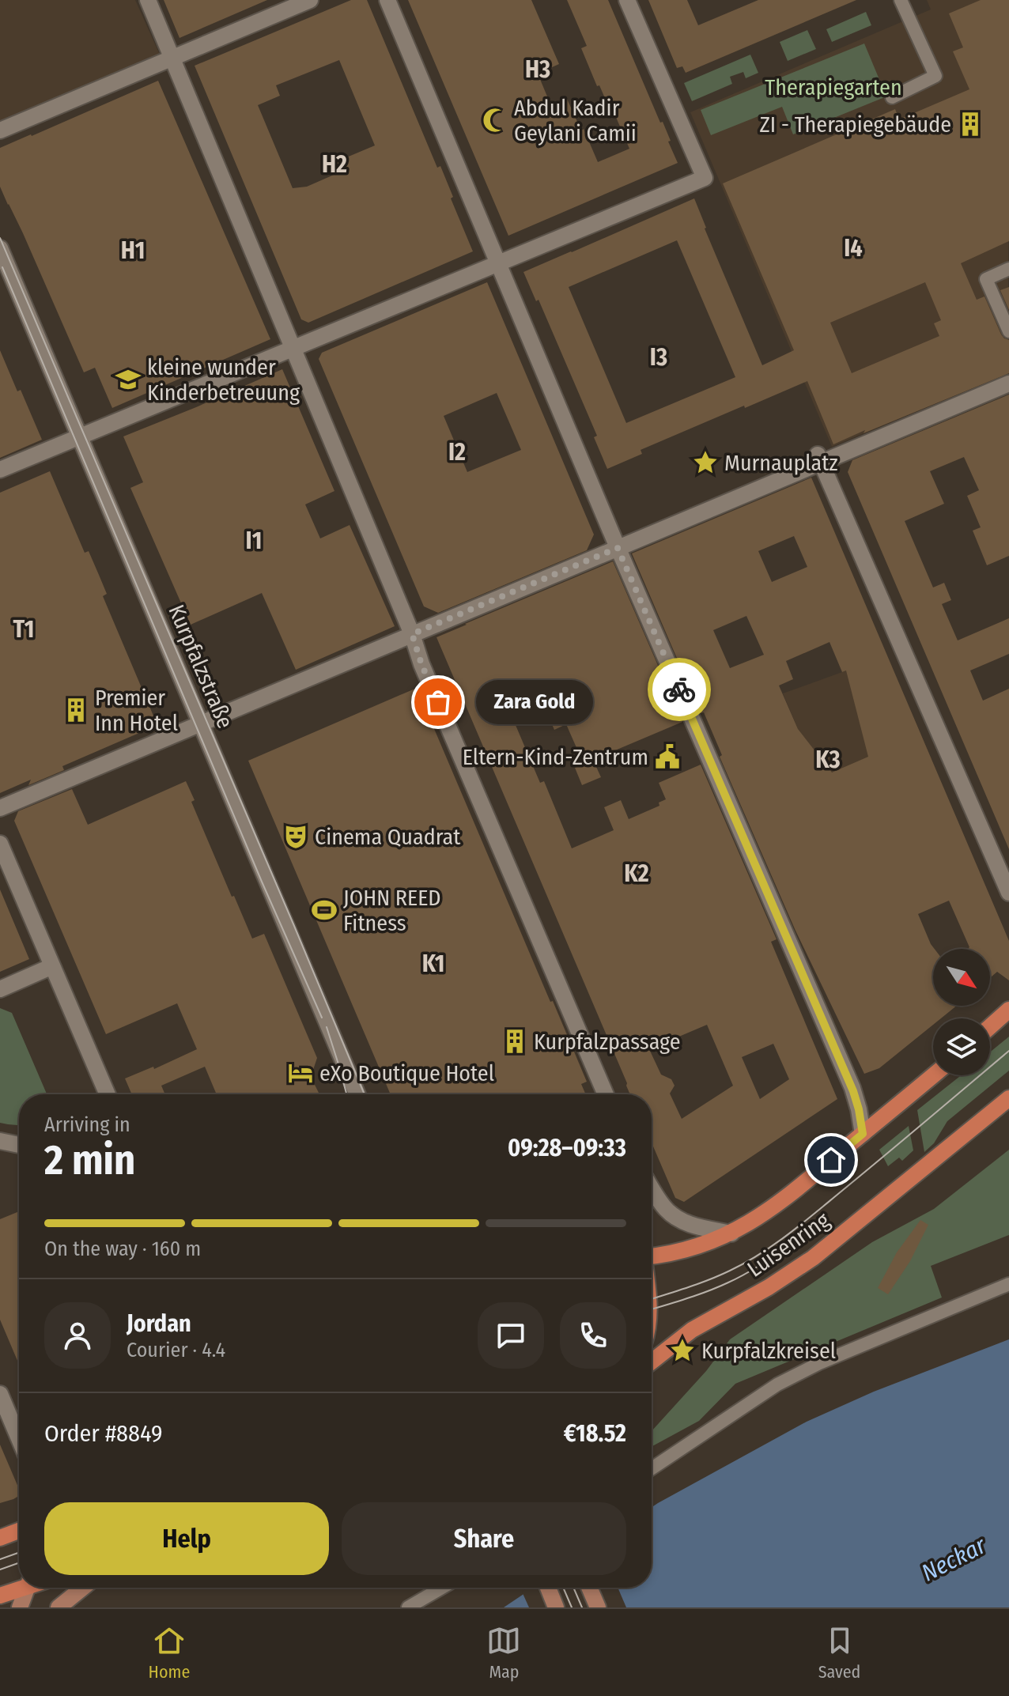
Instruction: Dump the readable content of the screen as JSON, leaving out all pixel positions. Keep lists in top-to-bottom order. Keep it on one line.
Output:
{"streets":{"main road":["Luisenring"],"street":["Kurpfalzstraße"]},"districts":["H3","H2","I4","H1","I3","I2","I1","T1","K3","K2","K1"],"water":["Neckar"],"parks":["Therapiegarten"],"places":{"mosque":["Abdul Kadir Geylani Camii"],"building":["ZI - Therapiegebäude","Premier Inn Hotel","Kurpfalzpassage"],"school or university":["kleine wunder Kinderbetreuung"],"place":["Murnauplatz","Kurpfalzkreisel"],"other":["Zara Gold"],"public building":["Eltern-Kind-Zentrum"],"theatre":["Cinema Quadrat"],"sports":["JOHN REED Fitness"],"hotel":["eXo Boutique Hotel"]},"north":"bottom right","page":{"bubble":"Zara Gold","heading":["2 min","Arriving in","09:28–09:33"],"panel":["Jordan","Courier · 4.4","Order #8849","€18.52"],"bar":"On the way · 160 m","buttons":["Help","Share"],"tabs":["Home","Map","Saved"]}}
